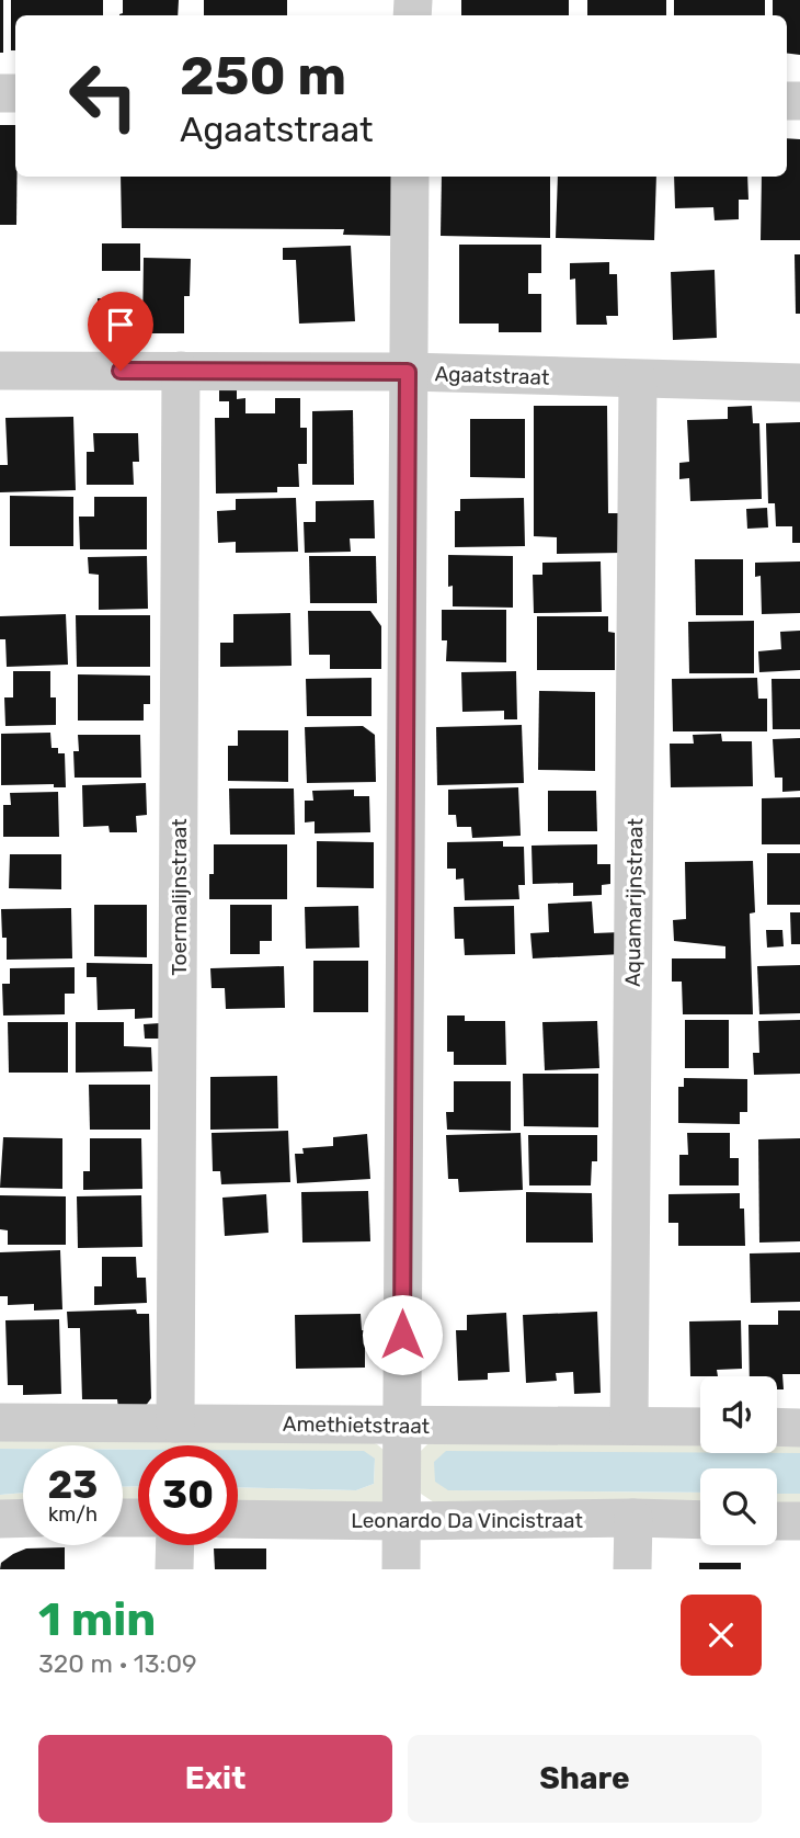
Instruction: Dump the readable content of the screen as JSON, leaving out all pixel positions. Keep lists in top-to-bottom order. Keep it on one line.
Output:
{"streets":{"street":["Agaatstraat","Toermalijnstraat","Aquamarijnstraat","Amethietstraat","Leonardo Da Vincistraat"]},"crossings":[["Agaatstraat","Toermalijnstraat"],["Agaatstraat","Aquamarijnstraat"],["Toermalijnstraat","Amethietstraat"],["Aquamarijnstraat","Amethietstraat"]],"page":{"turn":["250 m","Agaatstraat"],"speed":"23 km/h","limit":"30","heading":["1 min","320 m · 13:09"],"buttons":["Exit","Share"]}}
